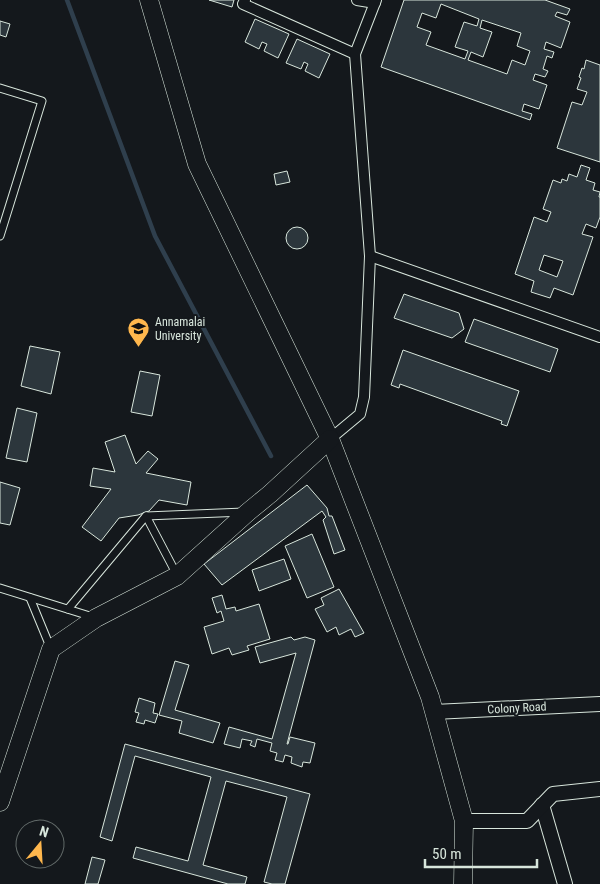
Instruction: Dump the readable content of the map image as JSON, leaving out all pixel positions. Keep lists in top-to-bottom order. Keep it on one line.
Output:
{"streets":{"street":["Colony Road"]},"places":{"school or university":["Annamalai University"]},"scale_bar":"50 m","north":"top"}
